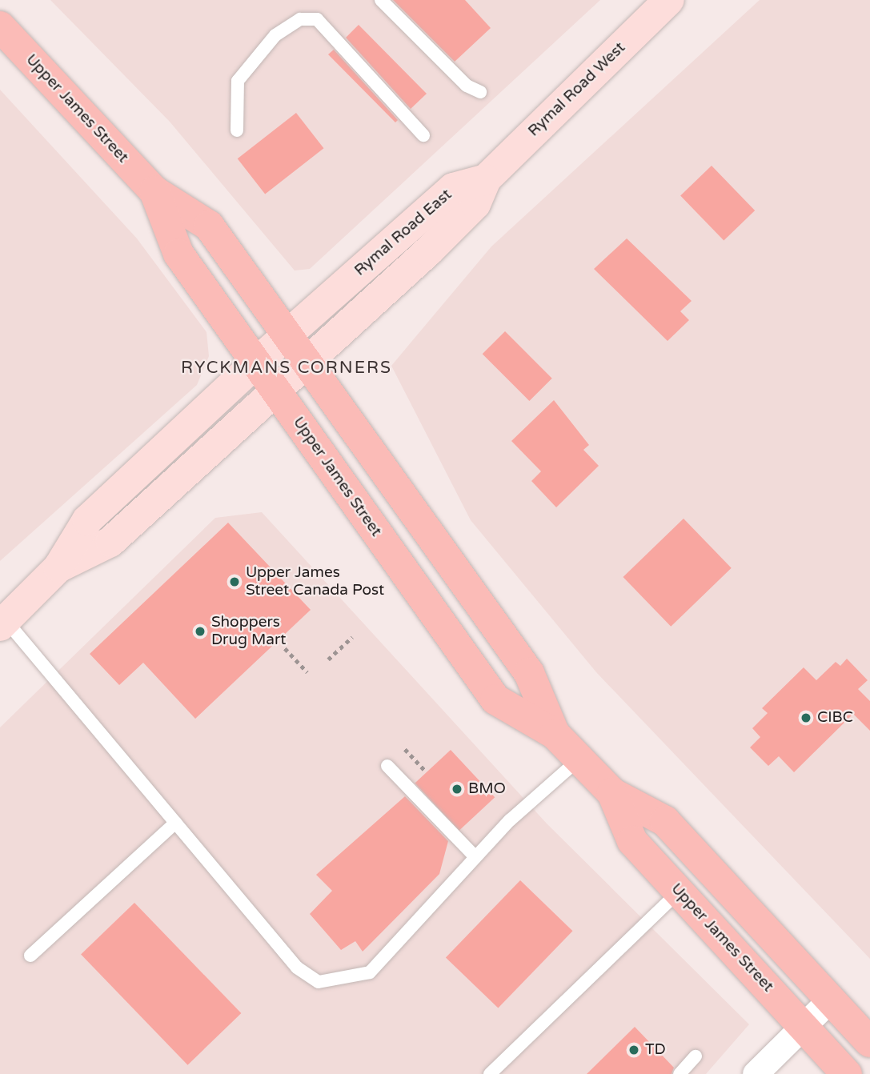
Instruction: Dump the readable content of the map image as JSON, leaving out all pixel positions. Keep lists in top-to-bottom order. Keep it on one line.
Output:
{"streets":{"main road":["Rymal Road West","Upper James Street","Rymal Road East"]},"crossings":[["Rymal Road West","Rymal Road East"],["Upper James Street","Rymal Road East"]],"districts":["RYCKMANS CORNERS"],"places":["Upper James Street Canada Post","Shoppers Drug Mart","CIBC","BMO","TD"]}
